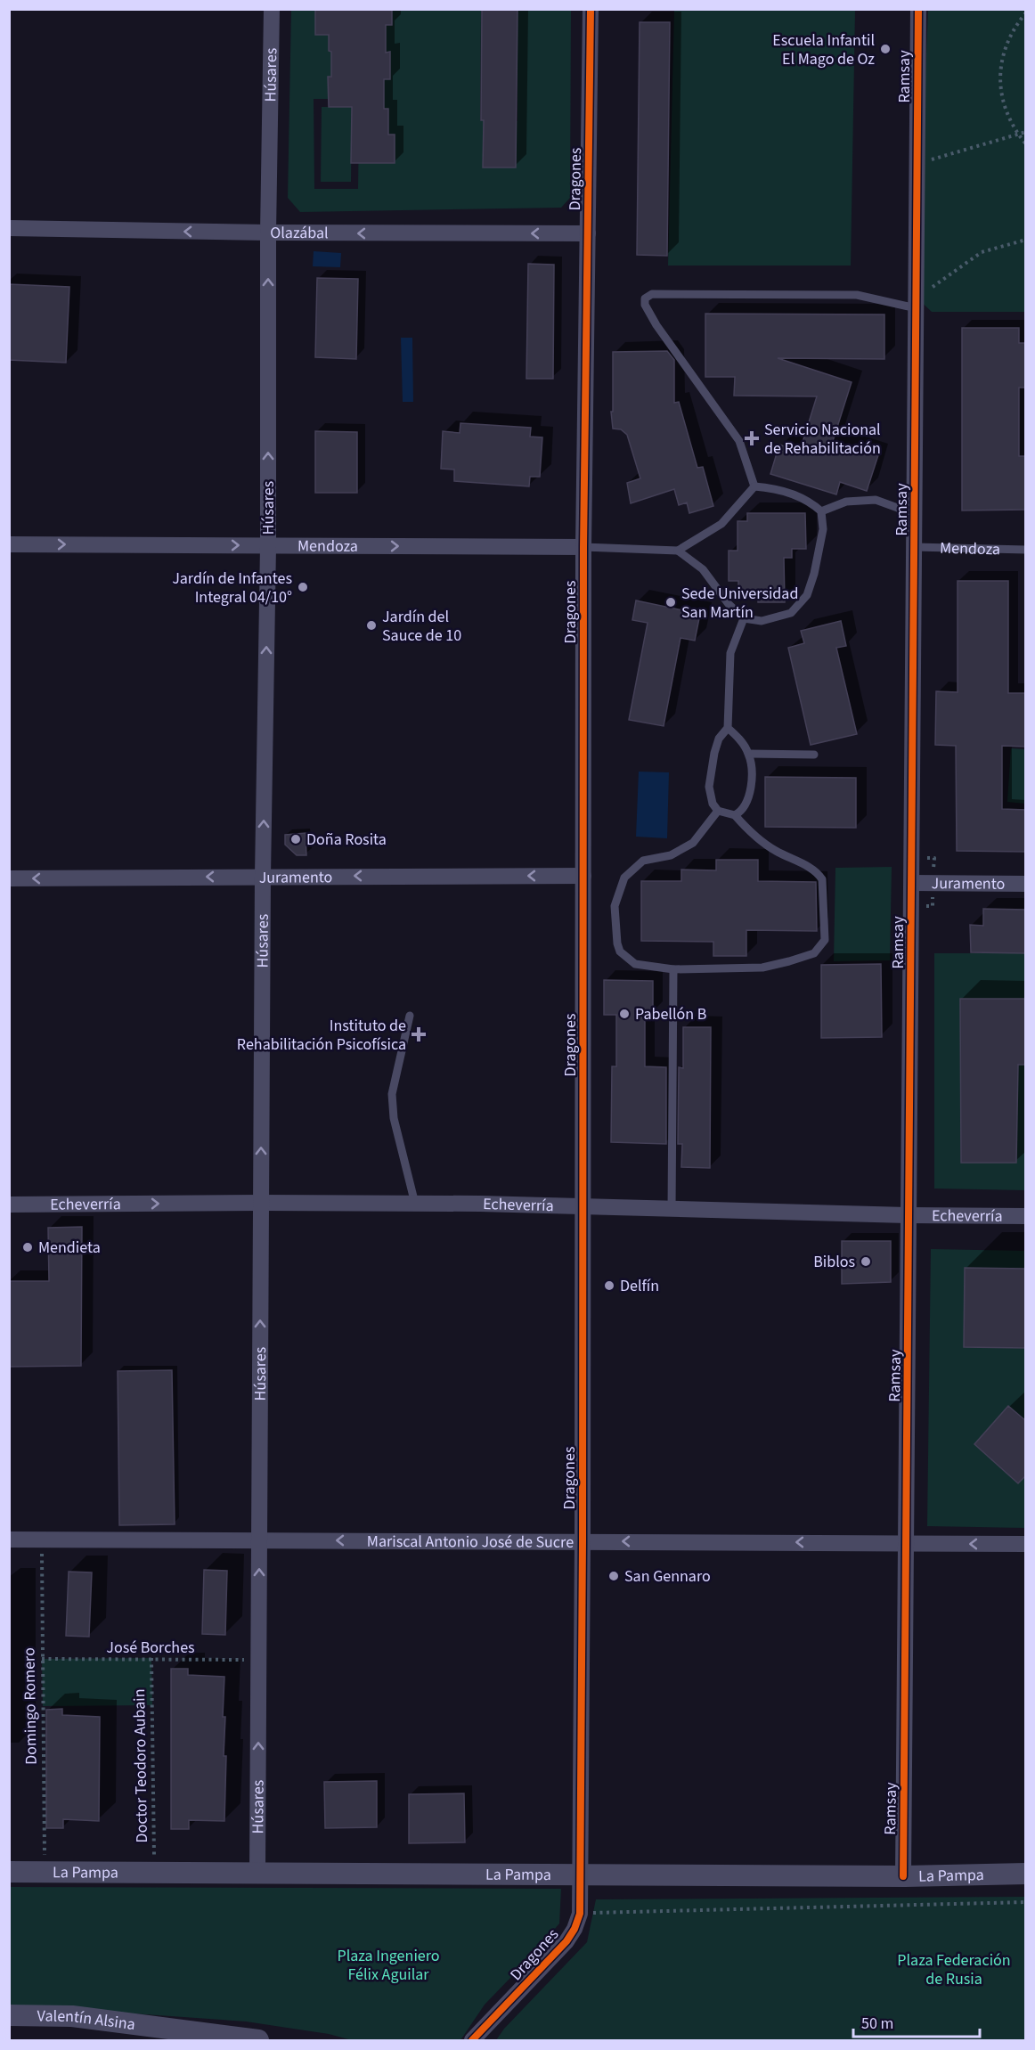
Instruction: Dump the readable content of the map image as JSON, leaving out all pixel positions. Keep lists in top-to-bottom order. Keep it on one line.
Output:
{"streets":{"street":["Húsares","Ramsay","Dragones","Olazábal","Mendoza","Juramento","Echeverría","Mariscal Antonio José de Sucre","La Pampa","Valentín Alsina"],"path":["José Borches","Domingo Romero","Doctor Teodoro Aubain"]},"crossings":[["Húsares","Olazábal"],["Húsares","Mendoza"],["Húsares","Juramento"],["Húsares","Echeverría"],["Húsares","Mariscal Antonio José de Sucre"],["Húsares","José Borches"],["Húsares","La Pampa"],["Ramsay","Mendoza"],["Ramsay","Juramento"],["Ramsay","Echeverría"],["Ramsay","Mariscal Antonio José de Sucre"],["Ramsay","La Pampa"],["Dragones","Olazábal"],["Dragones","Mendoza"],["Dragones","Juramento"],["Dragones","Echeverría"],["Dragones","Mariscal Antonio José de Sucre"],["Dragones","La Pampa"],["Mariscal Antonio José de Sucre","Domingo Romero"],["José Borches","Domingo Romero"],["José Borches","Doctor Teodoro Aubain"],["Domingo Romero","La Pampa"],["Doctor Teodoro Aubain","La Pampa"]],"one_way":["Húsares","Olazábal","Mendoza","Juramento","Mariscal Antonio José de Sucre"],"parks":["Plaza Ingeniero Félix Aguilar","Plaza Federación de Rusia"],"places":{"other":["Escuela Infantil El Mago de Oz","Jardín de Infantes Integral 04/10°","Sede Universidad San Martín","Jardín del Sauce de 10","Doña Rosita","Pabellón B","Mendieta","Biblos","Delfín","San Gennaro"],"health":["Servicio Nacional de Rehabilitación","Instituto de Rehabilitación Psicofísica"]},"scale_bar":"50 m"}
